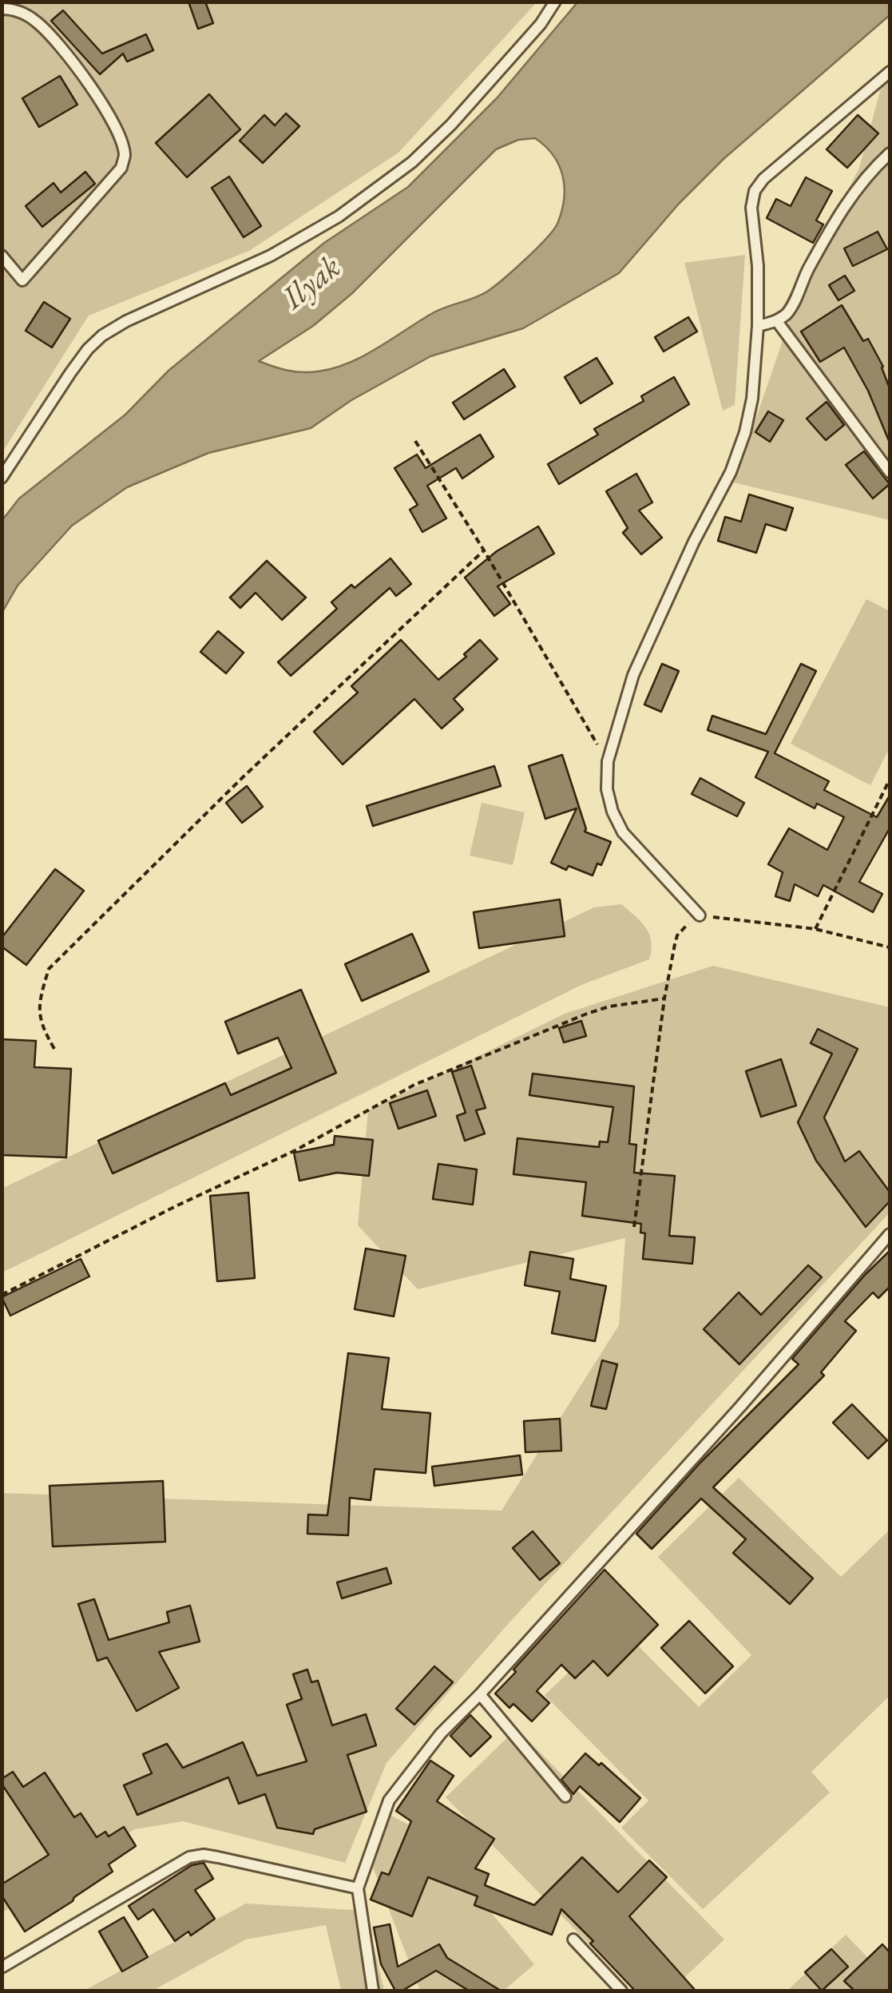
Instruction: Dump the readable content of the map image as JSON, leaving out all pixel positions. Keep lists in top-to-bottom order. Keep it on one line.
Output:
{"water":["Ilyak"]}
